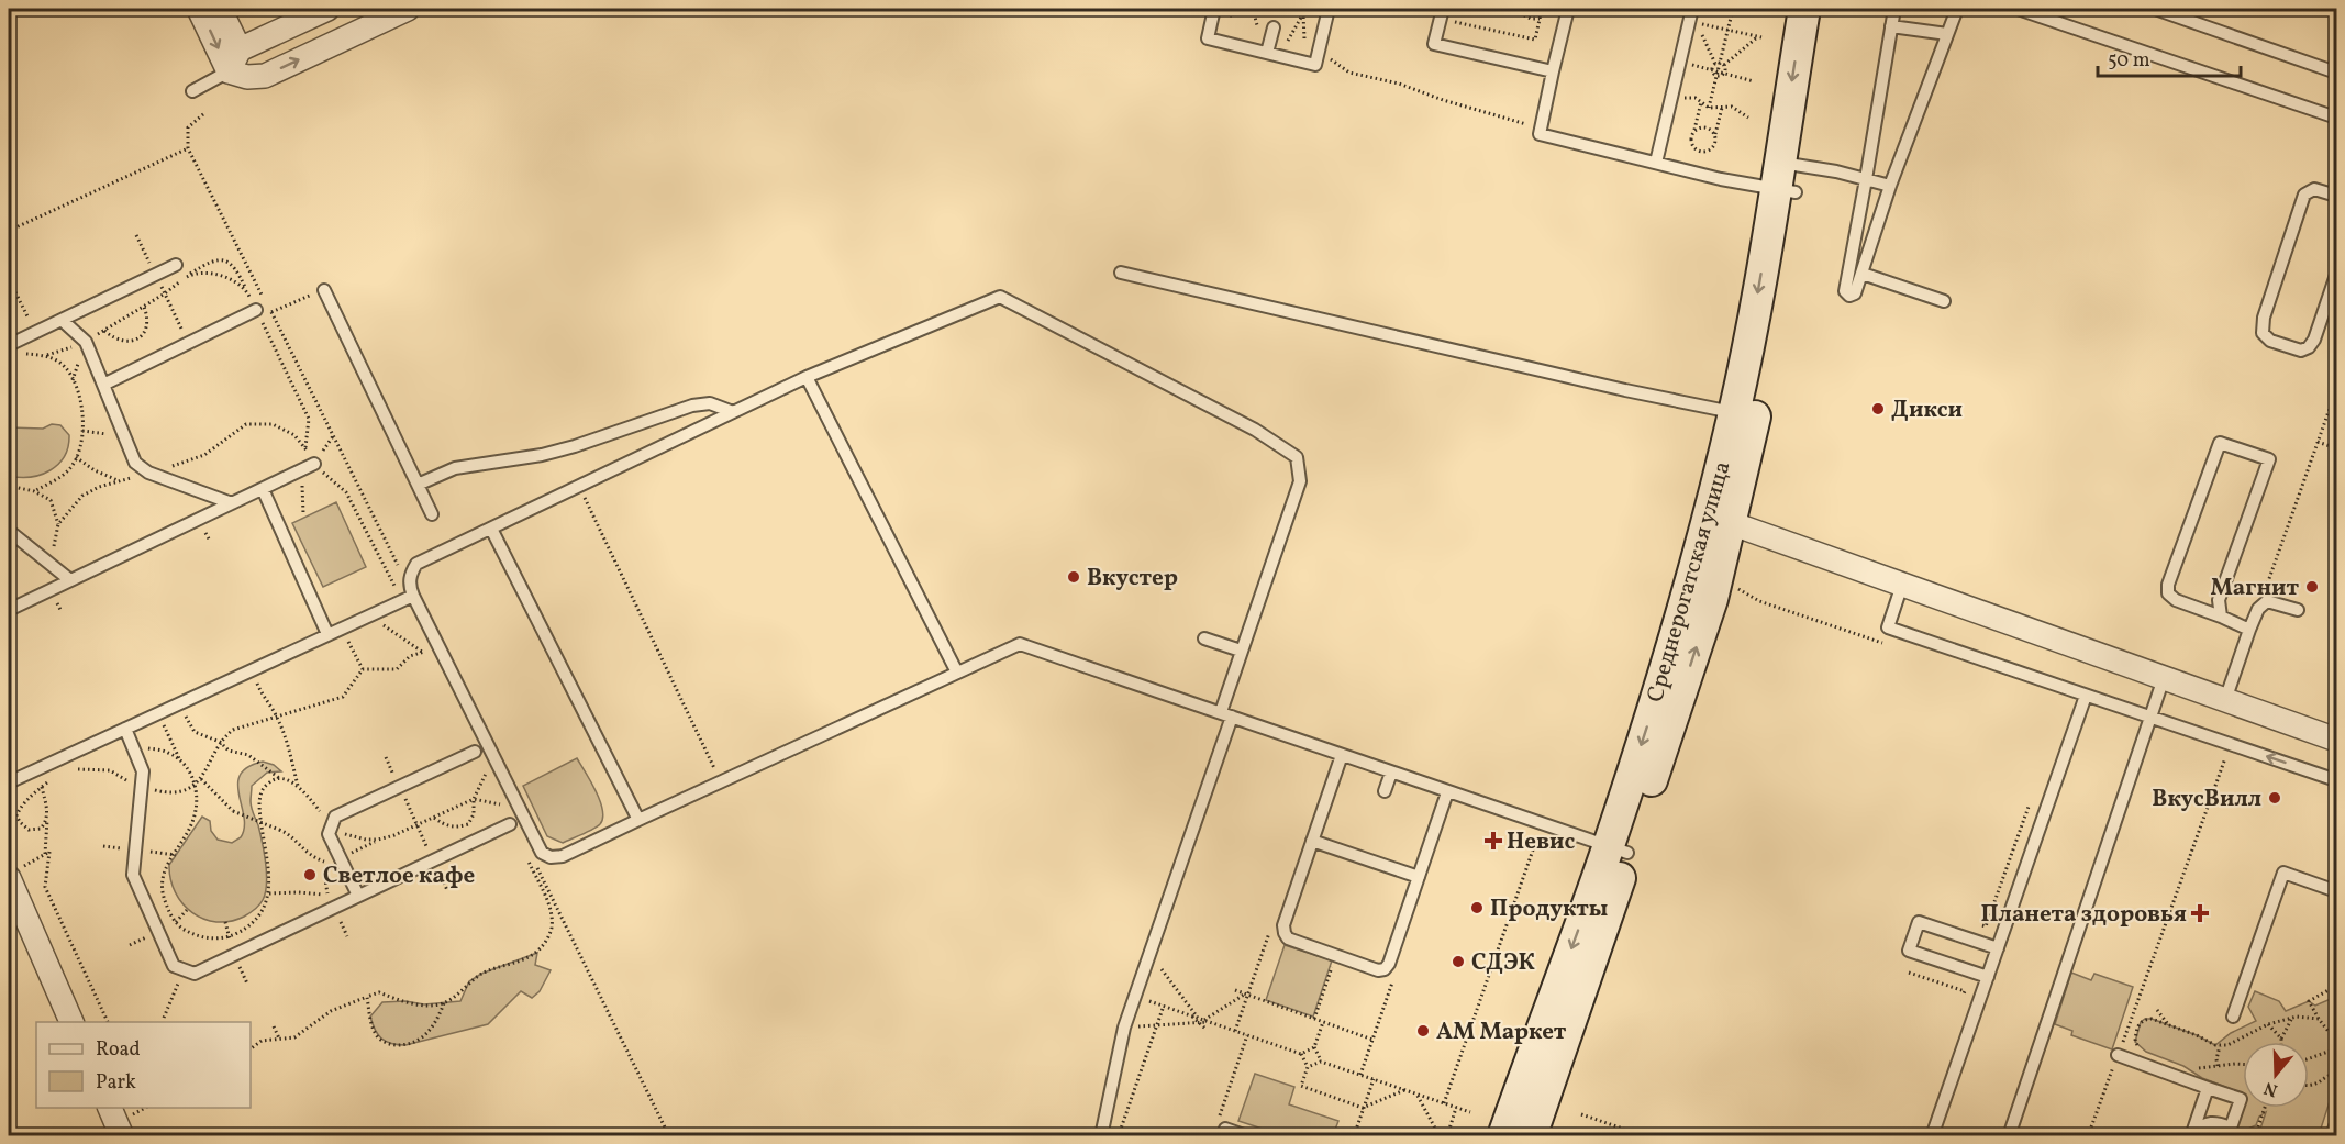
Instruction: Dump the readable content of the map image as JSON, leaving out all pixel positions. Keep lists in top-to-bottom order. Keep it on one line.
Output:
{"streets":{"street":["Среднерогатская улица"]},"places":{"other":["Дикси","Вкустер","Магнит","ВкусВилл","Светлое кафе","Продукты","СДЭК","АМ Маркет"],"health":["Невис","Планета здоровья"]},"legend":["Road","Park"],"scale_bar":"50 m","north":"bottom"}
